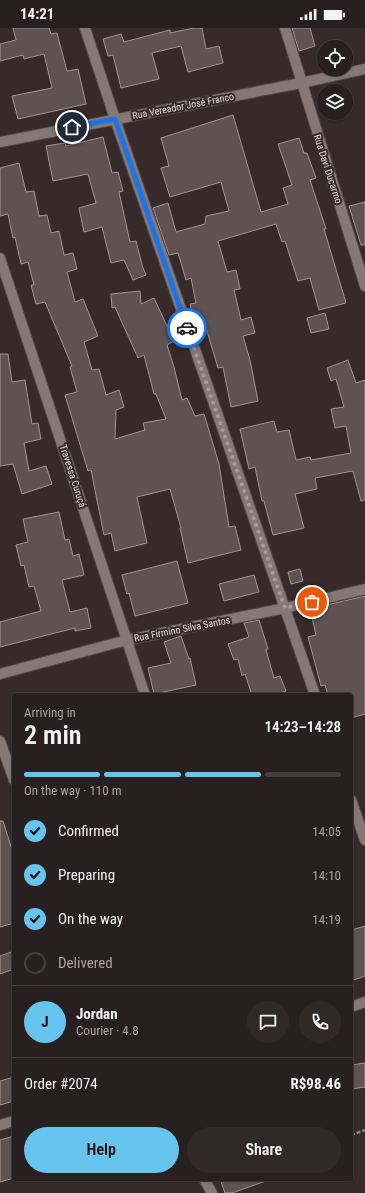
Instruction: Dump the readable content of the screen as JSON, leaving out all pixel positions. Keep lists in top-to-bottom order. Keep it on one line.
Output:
{"streets":{"street":["Rua Vereador José Franco","Rua Davi Ducarmo","Travessa Curuçá","Rua Firmino Silva Santos"]},"crossings":[["Rua Vereador José Franco","Rua Davi Ducarmo"],["Travessa Curuçá","Rua Firmino Silva Santos"]],"page":{"status":"14:21","heading":["2 min","Arriving in","14:23–14:28"],"panel":["Jordan","Courier · 4.8","Order #2074","R$98.46"],"bar":"On the way · 110 m","list":[["Confirmed","14:05"],["Preparing","14:10"],["On the way","14:19"],"Delivered"],"round":"J","buttons":["Help","Share"]}}
